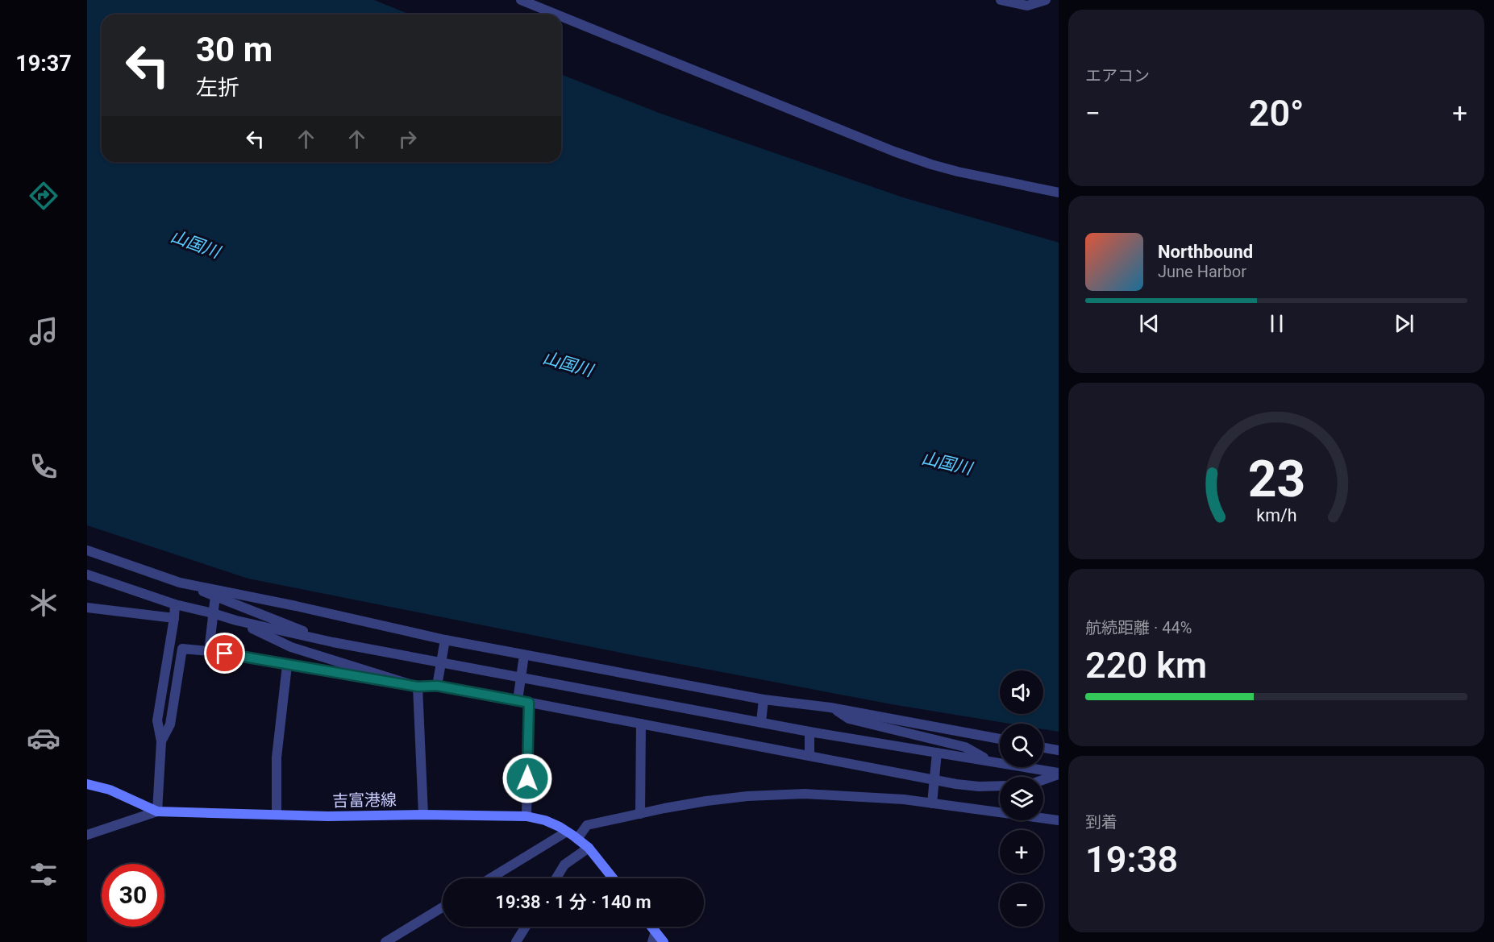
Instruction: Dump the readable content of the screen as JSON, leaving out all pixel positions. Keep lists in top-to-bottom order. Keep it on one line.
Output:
{"streets":{"main road":["吉富港線"]},"water":["山国川"],"page":{"tabs":"19:37","tile":["エアコン",["航続距離 · 44%","220 km"],["到着","19:38"]],"turn":["30 m","左折"],"heat":["−","20°","+"],"song":["Northbound","June Harbor"],"map_buttons":["+","−"],"limit":"30","trip":"19:38 · 1 分 · 140 m","gauge":["23","km/h"]}}
